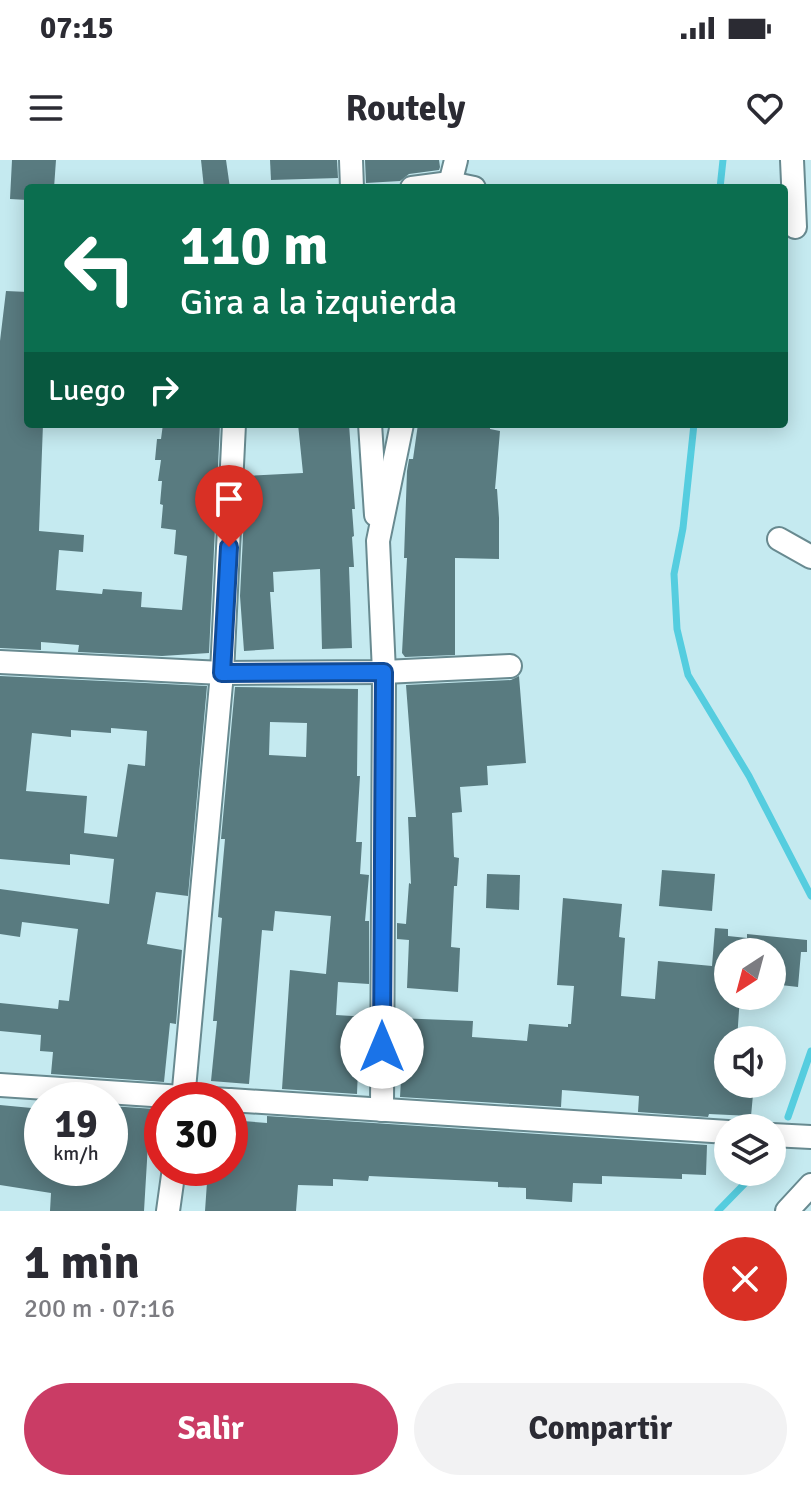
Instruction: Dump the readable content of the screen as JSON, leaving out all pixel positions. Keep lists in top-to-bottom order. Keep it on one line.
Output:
{"north":"bottom left","page":{"status":"07:15","header":"Routely","turn":["110 m","Gira a la izquierda"],"then":"Luego","speed":"19 km/h","limit":"30","heading":["1 min","200 m · 07:16"],"buttons":["Salir","Compartir"]}}
